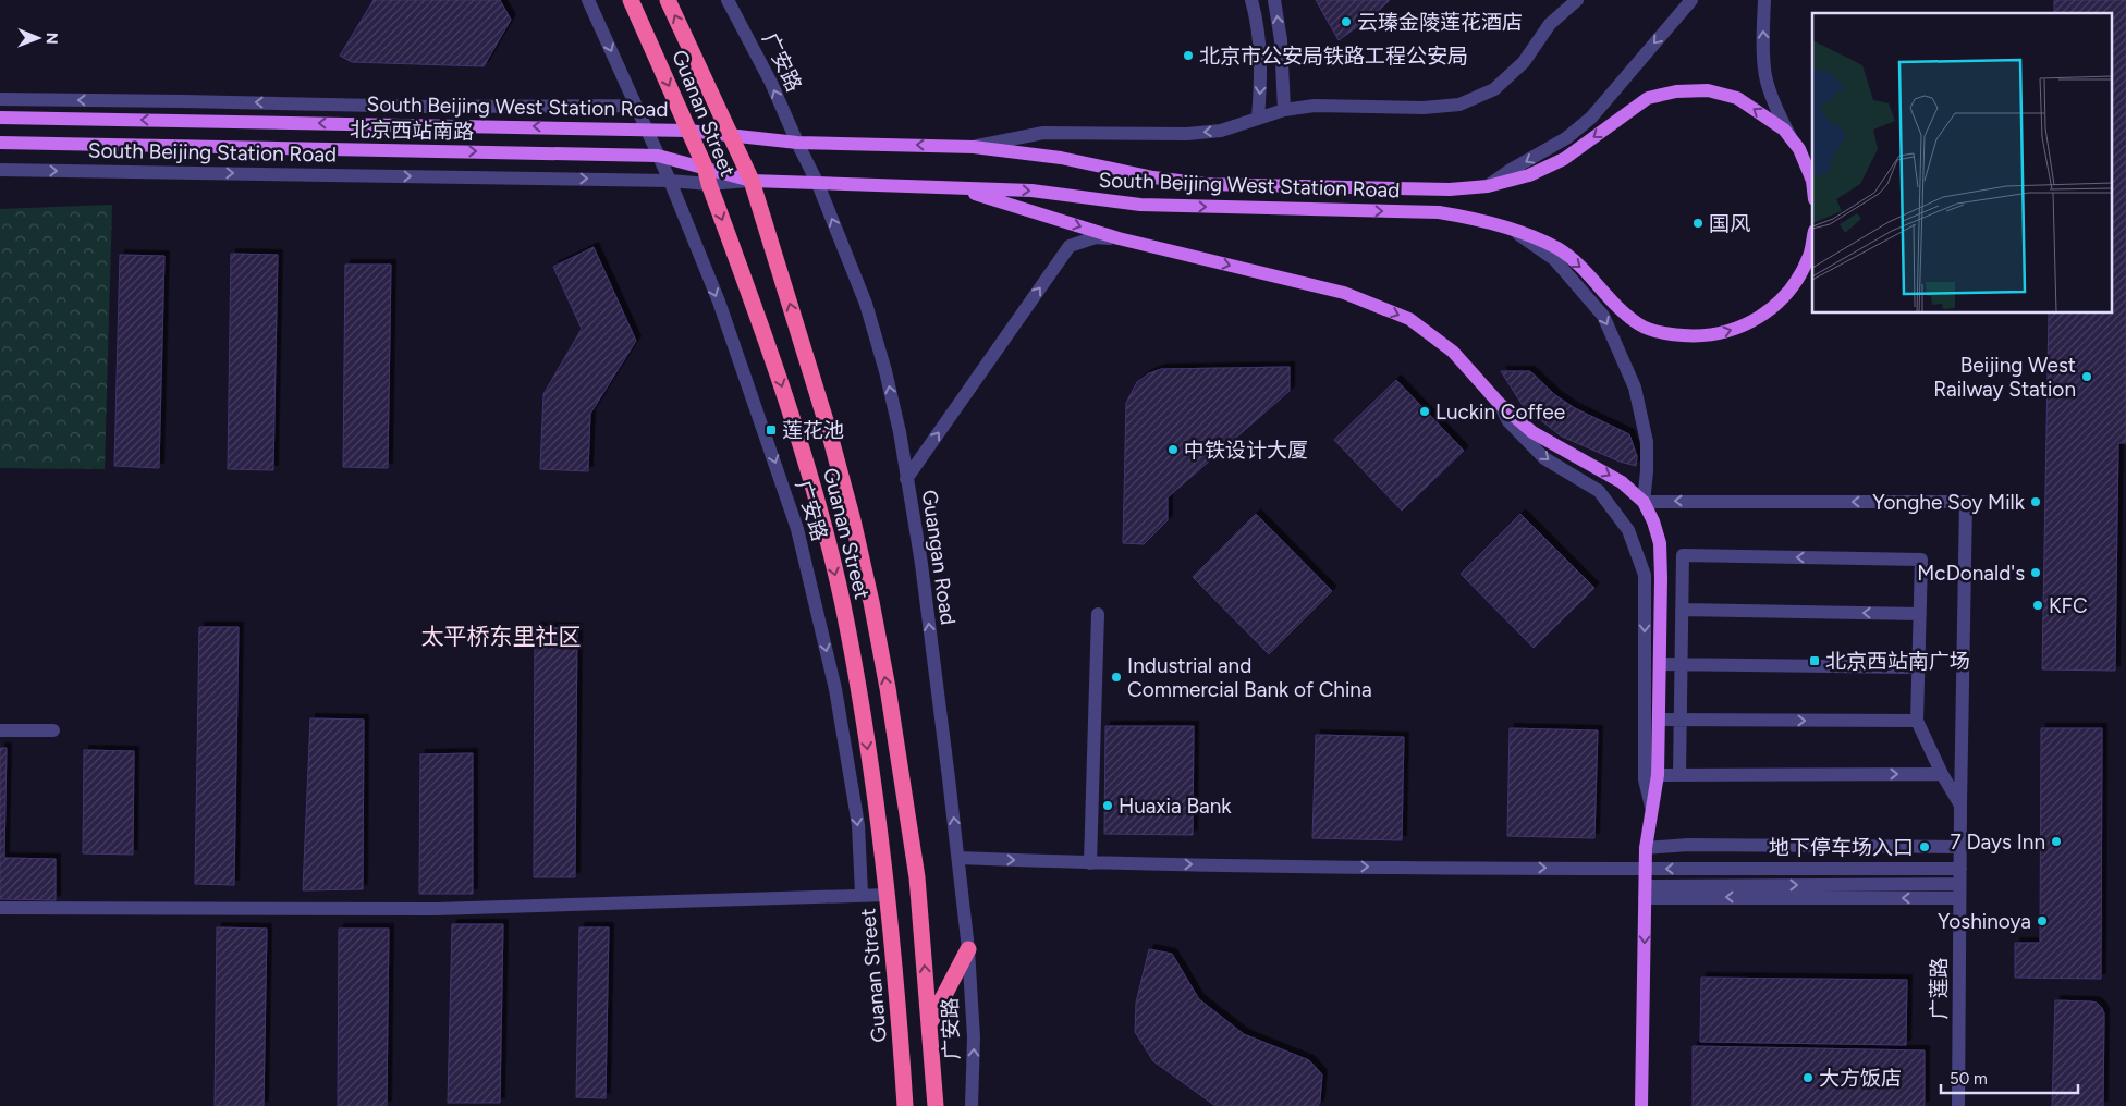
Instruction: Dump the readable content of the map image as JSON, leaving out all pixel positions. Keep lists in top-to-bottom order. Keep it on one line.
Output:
{"streets":{"highway":["Guanan Street"],"main road":["South Beijing West Station Road","北京西站南路"],"street":["广安路","South Beijing Station Road","Guangan Road","广莲路"]},"crossings":[["广安路","South Beijing West Station Road"],["广安路","北京西站南路"],["广安路","South Beijing Station Road"],["广安路","Guangan Road"],["South Beijing West Station Road","Guanan Street"],["South Beijing West Station Road","北京西站南路"],["South Beijing West Station Road","Guangan Road"],["Guanan Street","北京西站南路"],["Guanan Street","South Beijing Station Road"],["北京西站南路","South Beijing Station Road"],["北京西站南路","Guangan Road"]],"one_way":["北京西站南路","Guangan Road"],"districts":["太平桥东里社区"],"places":{"other":["云瑧金陵莲花酒店","北京市公安局铁路工程公安局","国风","Beijing West Railway Station","Luckin Coffee","中铁设计大厦","Yonghe Soy Milk","McDonald's","KFC","Industrial and Commercial Bank of China","Huaxia Bank","7 Days Inn","地下停车场入口","Yoshinoya","大方饭店"],"transit":["莲花池","北京西站南广场"]},"scale_bar":"50 m","north":"right"}
